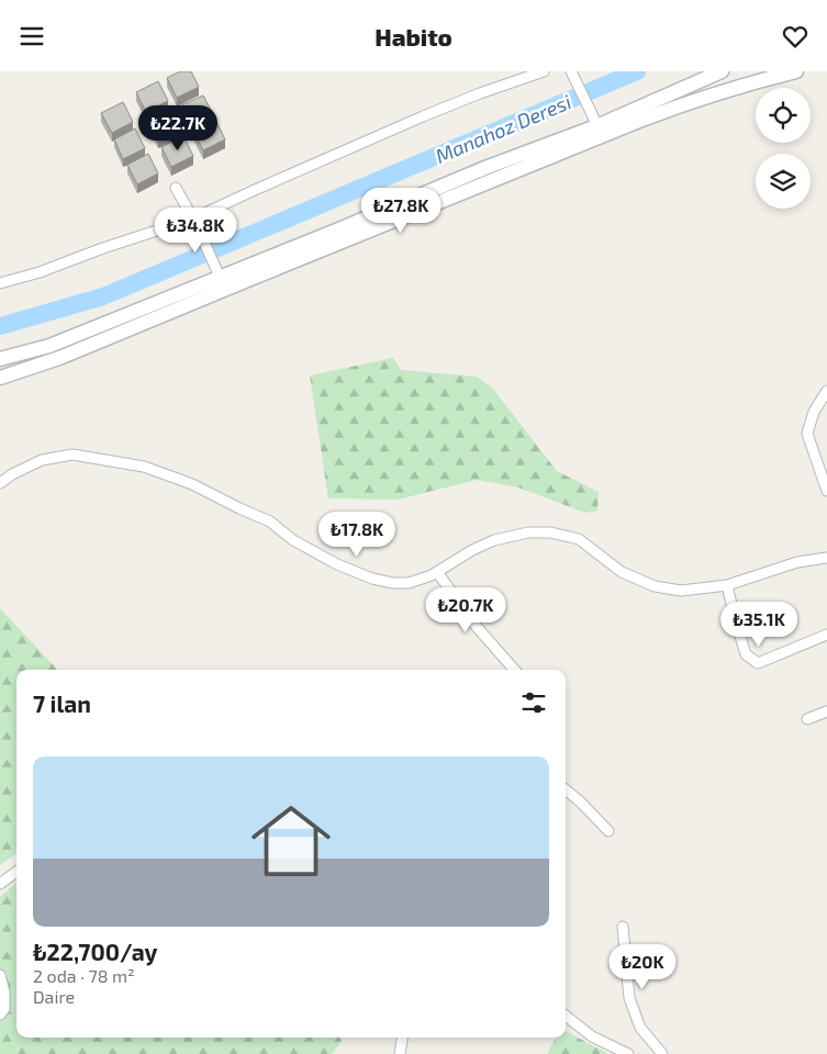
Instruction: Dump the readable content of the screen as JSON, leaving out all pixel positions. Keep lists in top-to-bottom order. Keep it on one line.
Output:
{"water":["Manahoz Deresi"],"page":{"header":"Habito","price":["₺22.7K","₺27.8K","₺34.8K","₺17.8K","₺20.7K","₺35.1K","₺20K"],"heading":"7 ilan","list":[{"name":"₺22,700/ay","note":"2 oda · 78 m² · Daire"}]}}
